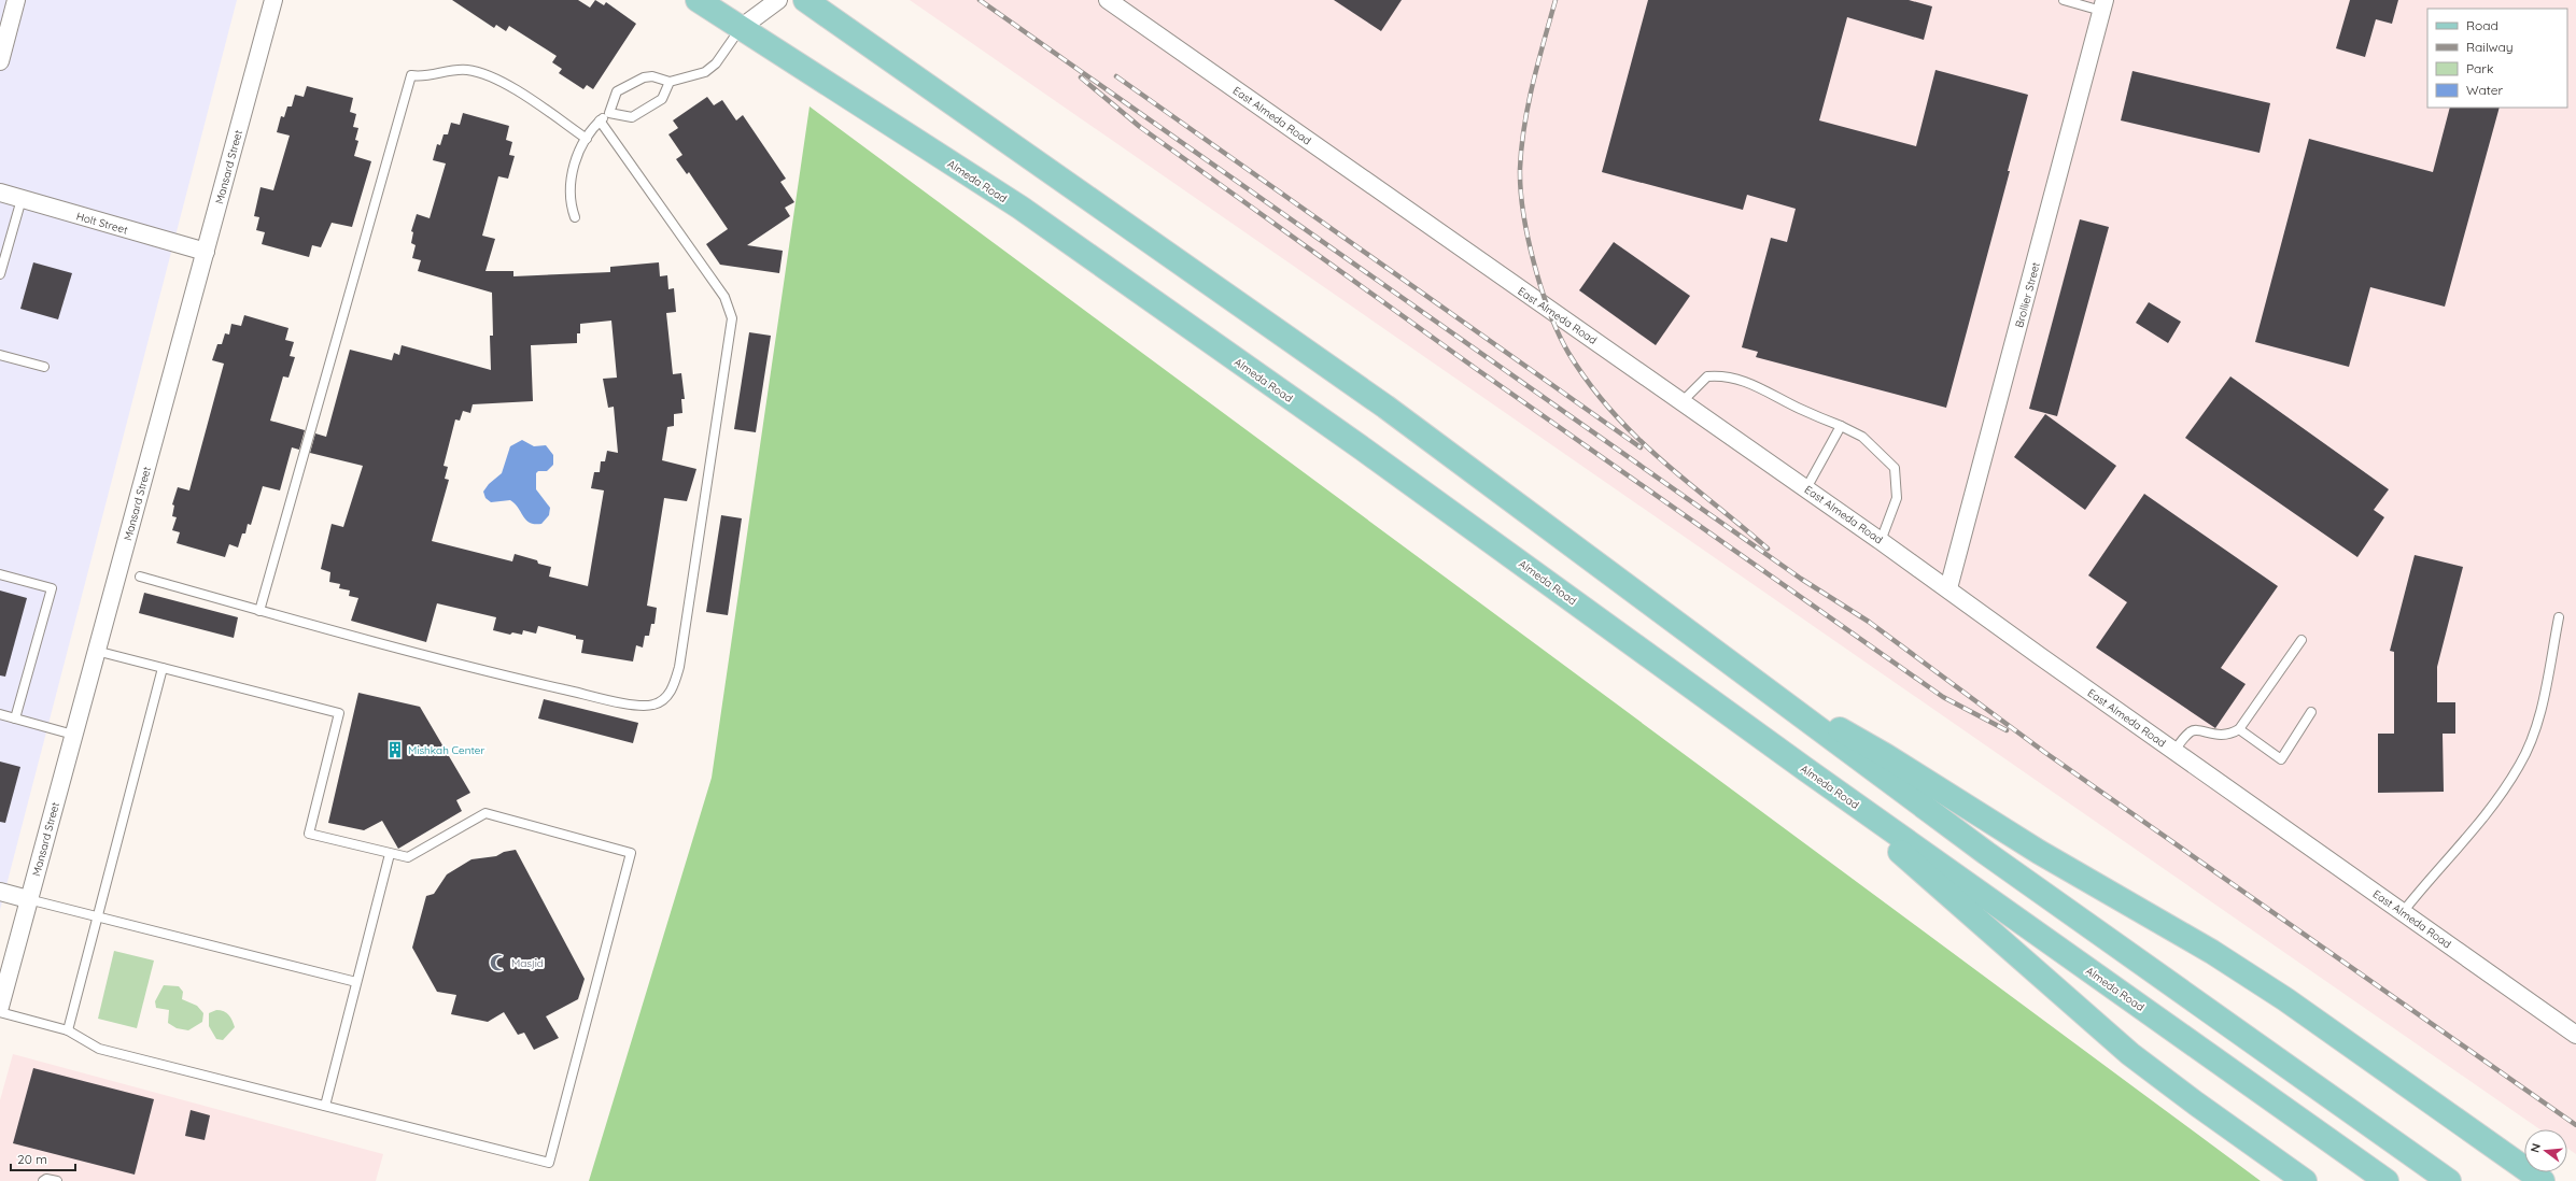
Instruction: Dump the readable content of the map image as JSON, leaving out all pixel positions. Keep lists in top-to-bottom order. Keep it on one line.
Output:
{"streets":{"main road":["Almeda Road"],"street":["East Almeda Road","Mansard Street","Holt Street","Brollier Street"]},"crossings":[["East Almeda Road","Brollier Street"],["Mansard Street","Holt Street"]],"places":{"building":["Mishkah Center"],"mosque":["Masjid"]},"legend":["Road","Railway","Park","Water"],"scale_bar":"20 m","north":"left"}
